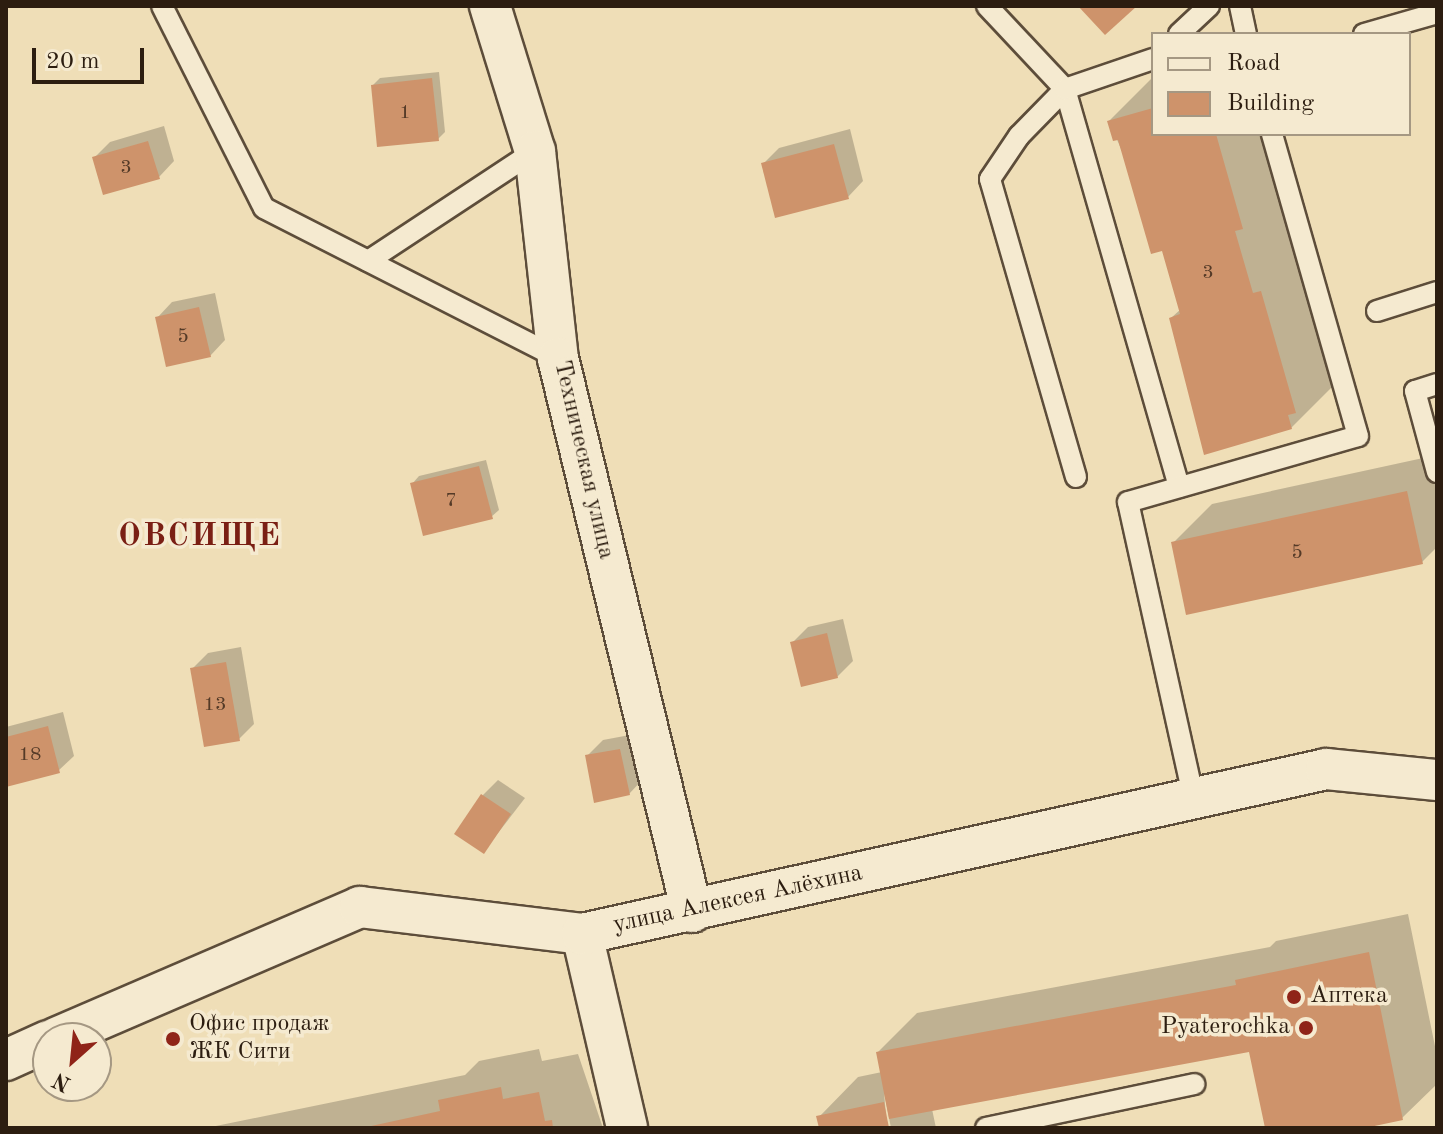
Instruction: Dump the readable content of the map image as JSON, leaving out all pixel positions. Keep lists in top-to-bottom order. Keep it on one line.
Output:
{"streets":{"street":["Техническая улица","улица Алексея Алёхина"]},"crossings":[["Техническая улица","улица Алексея Алёхина"]],"districts":["ОВСИЩЕ"],"places":["Аптека","Pyaterochka","Офис продаж ЖК Сити"],"house_numbers":["1","3","3","5","7","5","13","18"],"legend":["Road","Building"],"scale_bar":"20 m","north":"bottom left"}
